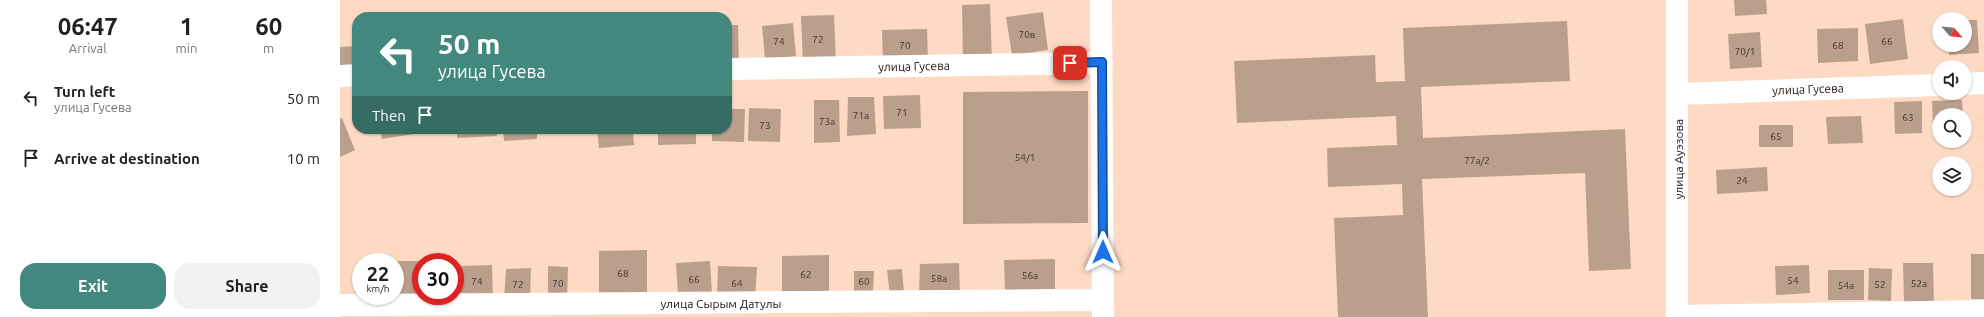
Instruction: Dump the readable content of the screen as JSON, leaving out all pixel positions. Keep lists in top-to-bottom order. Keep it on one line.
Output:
{"streets":{"street":["улица Гусева","улица Ауэзова","улица Сырым Датулы"]},"crossings":[["улица Гусева","улица Ауэзова"]],"house_numbers":["70в","72","74","66","70","68","70/1","71","71а","63","73а","73","65","54/1","77а/2","24","68","62","56а","58а","66","54","74","60","70","64","52а","72","52","54а"],"north":"bottom right","page":{"eta":["06:47","Arrival","1","min","60","m"],"turn":["50 m","улица Гусева"],"list":[{"name":"Turn left","note":"улица Гусева","value":"50 m"},{"name":"Arrive at destination","value":"10 m"}],"then":"Then","speed":"22 km/h","limit":"30","buttons":["Exit","Share"]}}
